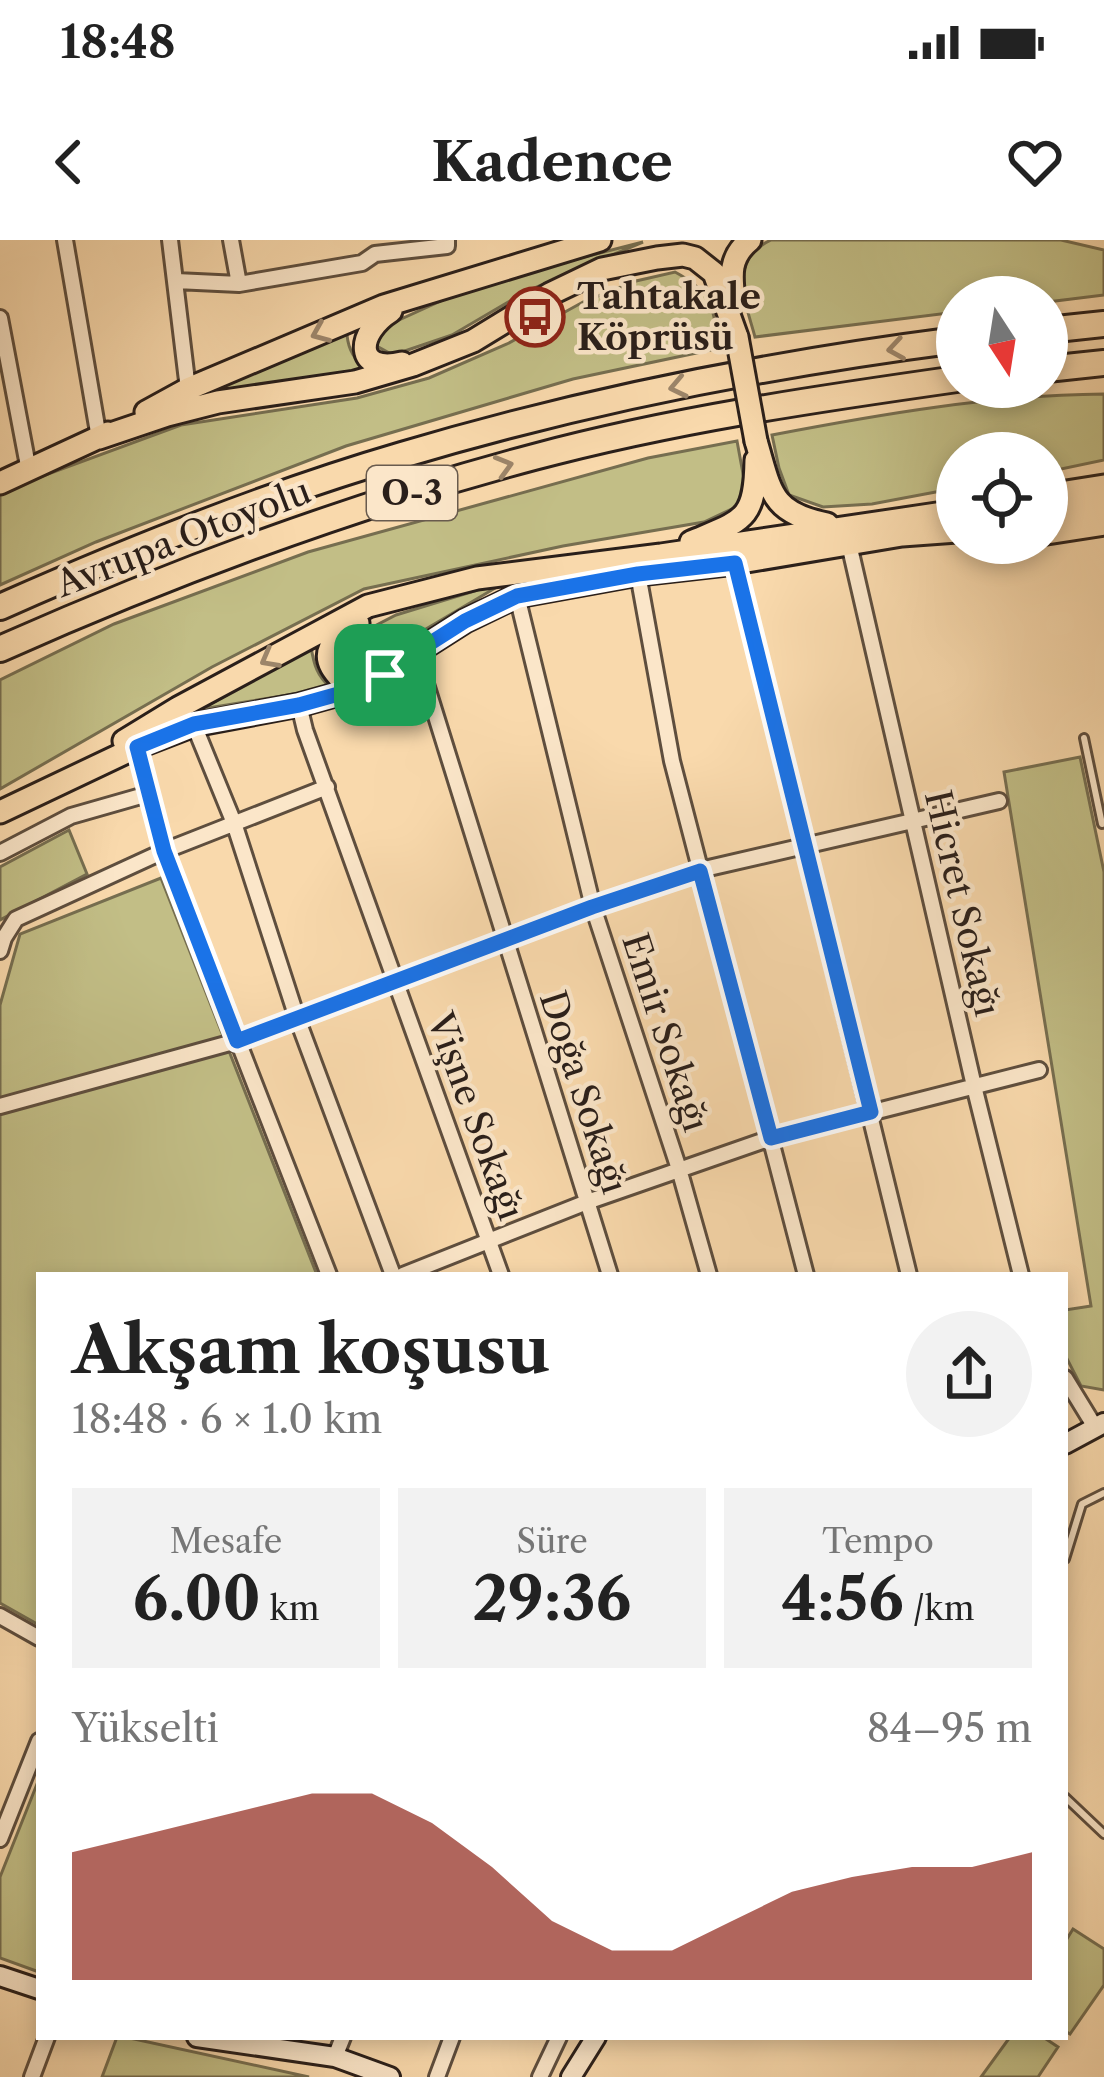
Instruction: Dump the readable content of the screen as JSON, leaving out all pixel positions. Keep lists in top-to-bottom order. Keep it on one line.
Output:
{"streets":{"highway":["O-3","Avrupa Otoyolu"],"street":["Hicret Sokağı","Emir Sokağı","Doğa Sokağı","Vişne Sokağı"]},"places":{"bus stop":["Tahtakale Köprüsü"]},"north":"bottom","page":{"status":"18:48","header":"Kadence","heading":["Akşam koşusu","18:48 · 6 × 1.0 km"],"stats":[["Mesafe","6.00 km"],["Süre","29:36"],["Tempo","4:56 /km"]],"chart":["Yükselti","84–95 m"]}}
